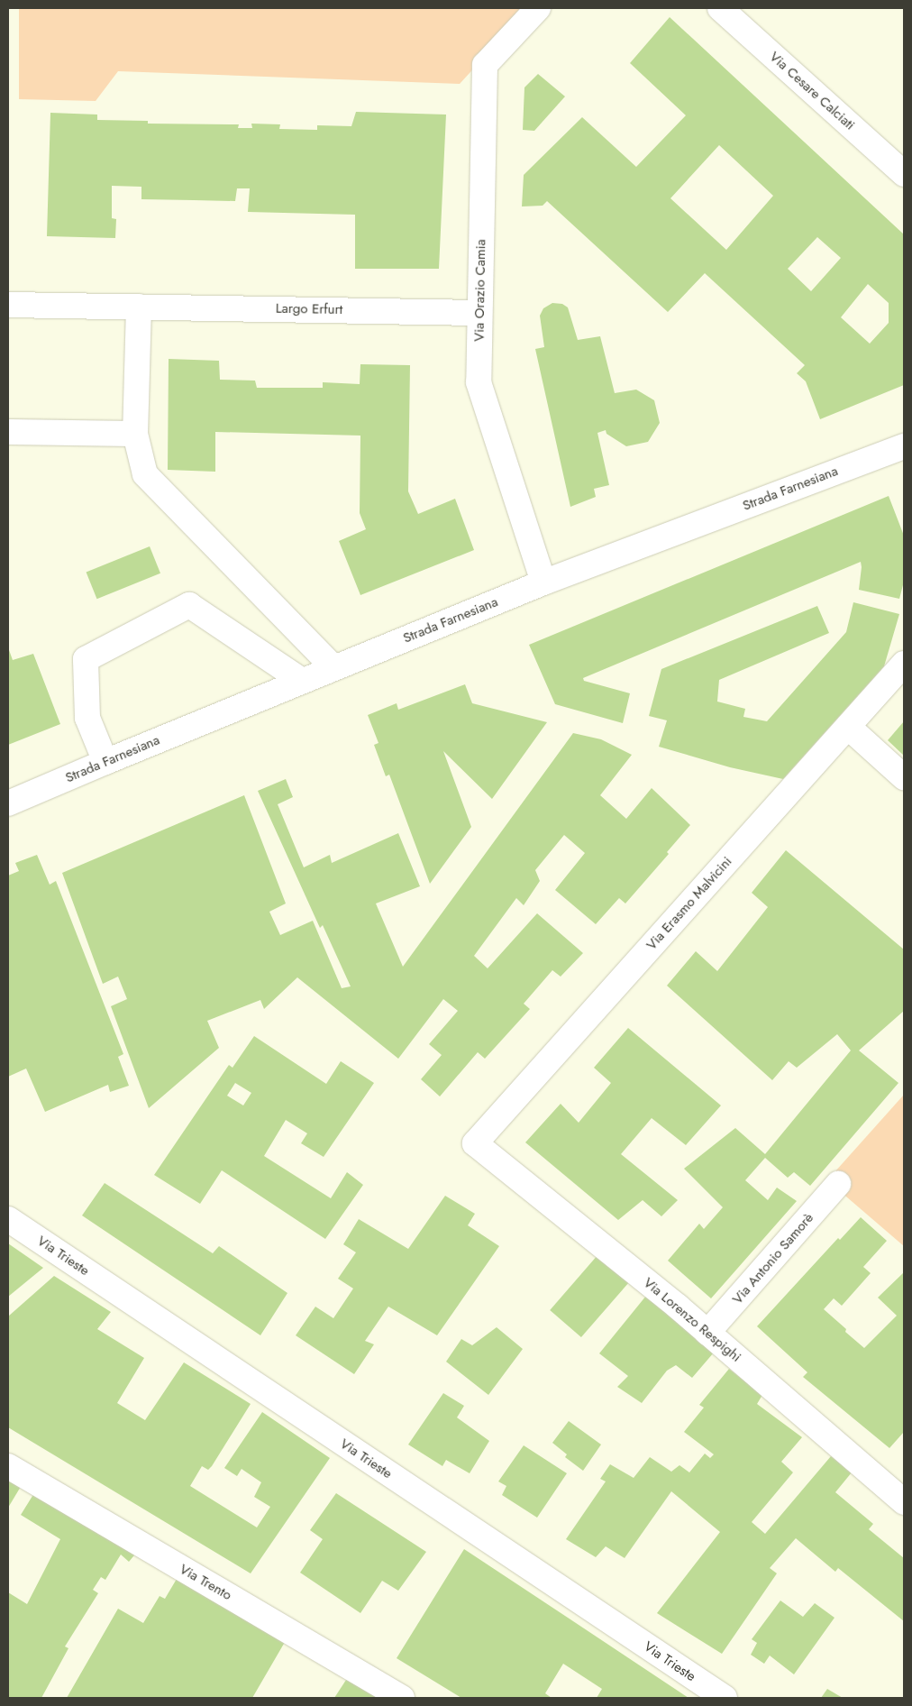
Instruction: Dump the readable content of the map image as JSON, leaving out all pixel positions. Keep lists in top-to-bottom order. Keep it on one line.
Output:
{"streets":{"street":["Via Cesare Calciati","Via Orazio Camia","Largo Erfurt","Strada Farnesiana","Via Erasmo Malvicini","Via Trieste","Via Antonio Samorè","Via Lorenzo Respighi","Via Trento"]},"crossings":[["Via Orazio Camia","Largo Erfurt"],["Via Orazio Camia","Strada Farnesiana"],["Via Erasmo Malvicini","Via Lorenzo Respighi"],["Via Antonio Samorè","Via Lorenzo Respighi"]]}
